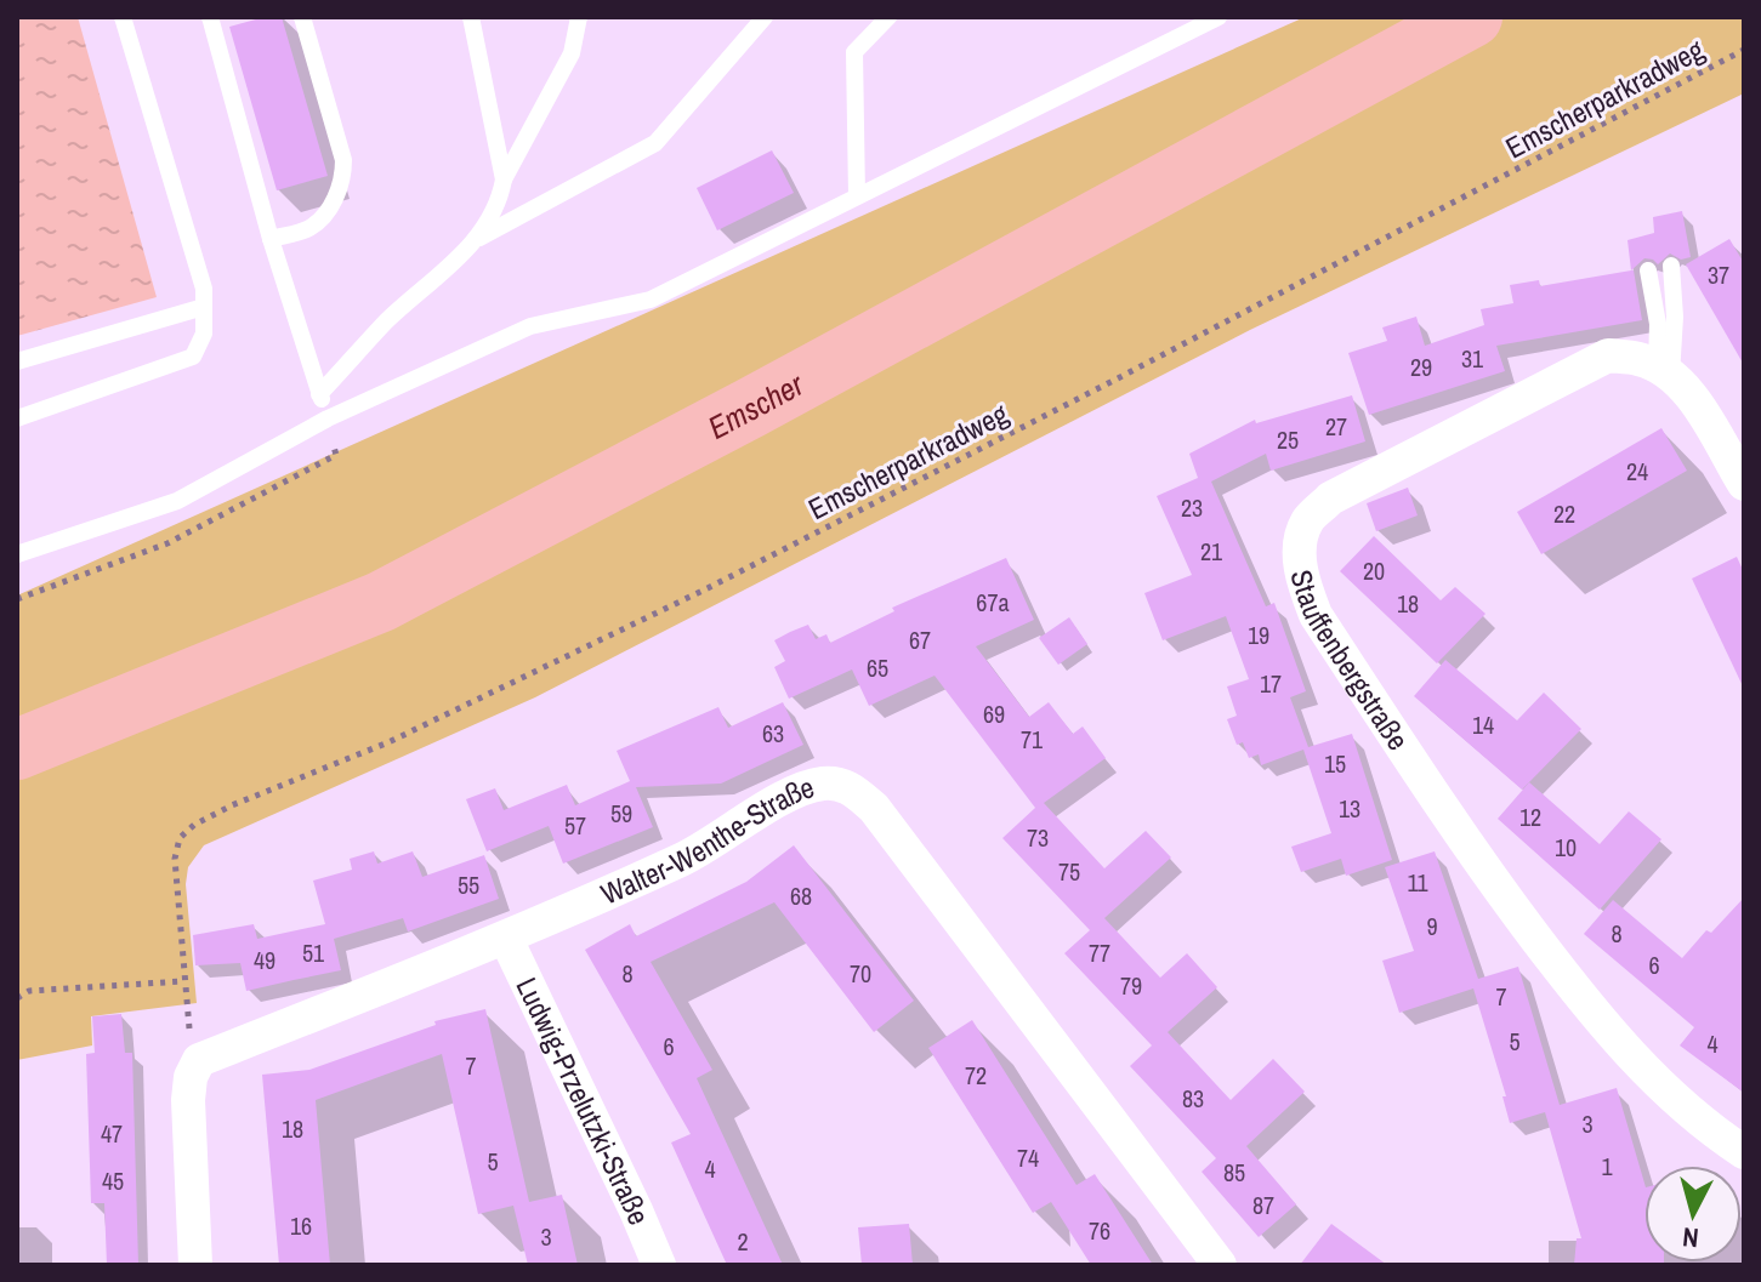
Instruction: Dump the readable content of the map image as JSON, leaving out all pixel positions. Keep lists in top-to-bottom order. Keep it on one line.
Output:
{"streets":{"street":["Stauffenbergstraße","Walter-Wenthe-Straße","Ludwig-Przelutzki-Straße"],"path":["Emscherparkradweg"]},"crossings":[["Emscherparkradweg","Walter-Wenthe-Straße"],["Walter-Wenthe-Straße","Ludwig-Przelutzki-Straße"]],"water":["Emscher"],"house_numbers":["37","31","29","27","25","24","23","22","21","20","67a","18","19","67","65","17","69","14","63","71","15","13","59","12","57","73","10","75","11","55","68","9","8","51","77","49","6","8","70","79","7","5","4","6","7","72","83","3","18","47","74","5","1","4","85","45","87","16","76","3","2"],"north":"bottom"}
